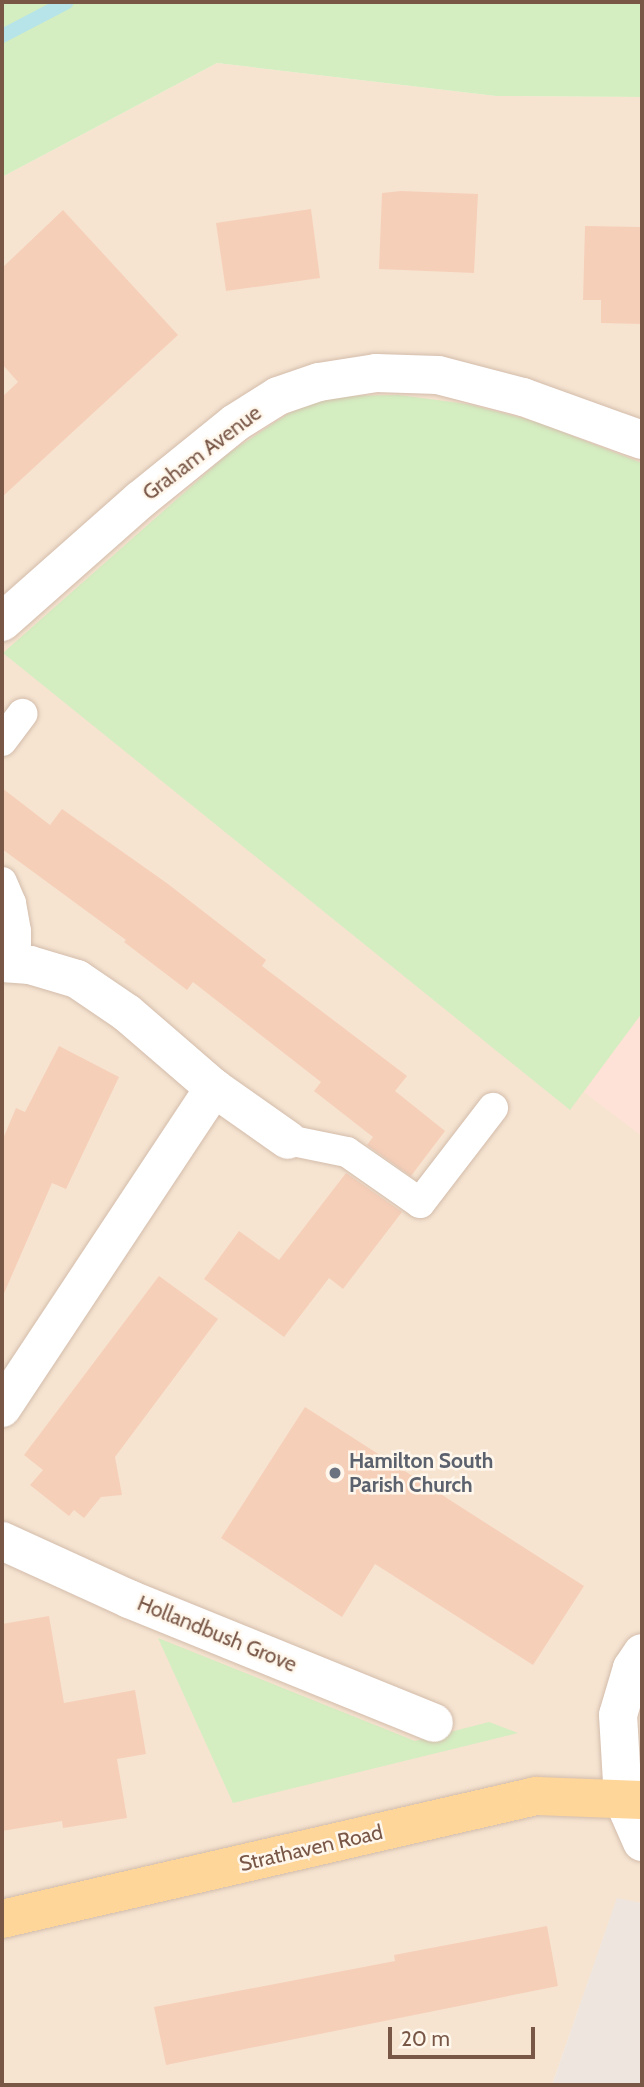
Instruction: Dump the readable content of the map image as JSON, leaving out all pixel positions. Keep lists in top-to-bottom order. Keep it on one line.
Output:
{"streets":{"main road":["Strathaven Road"],"street":["Graham Avenue","Hollandbush Grove"]},"places":["Hamilton South Parish Church"],"scale_bar":"20 m"}
